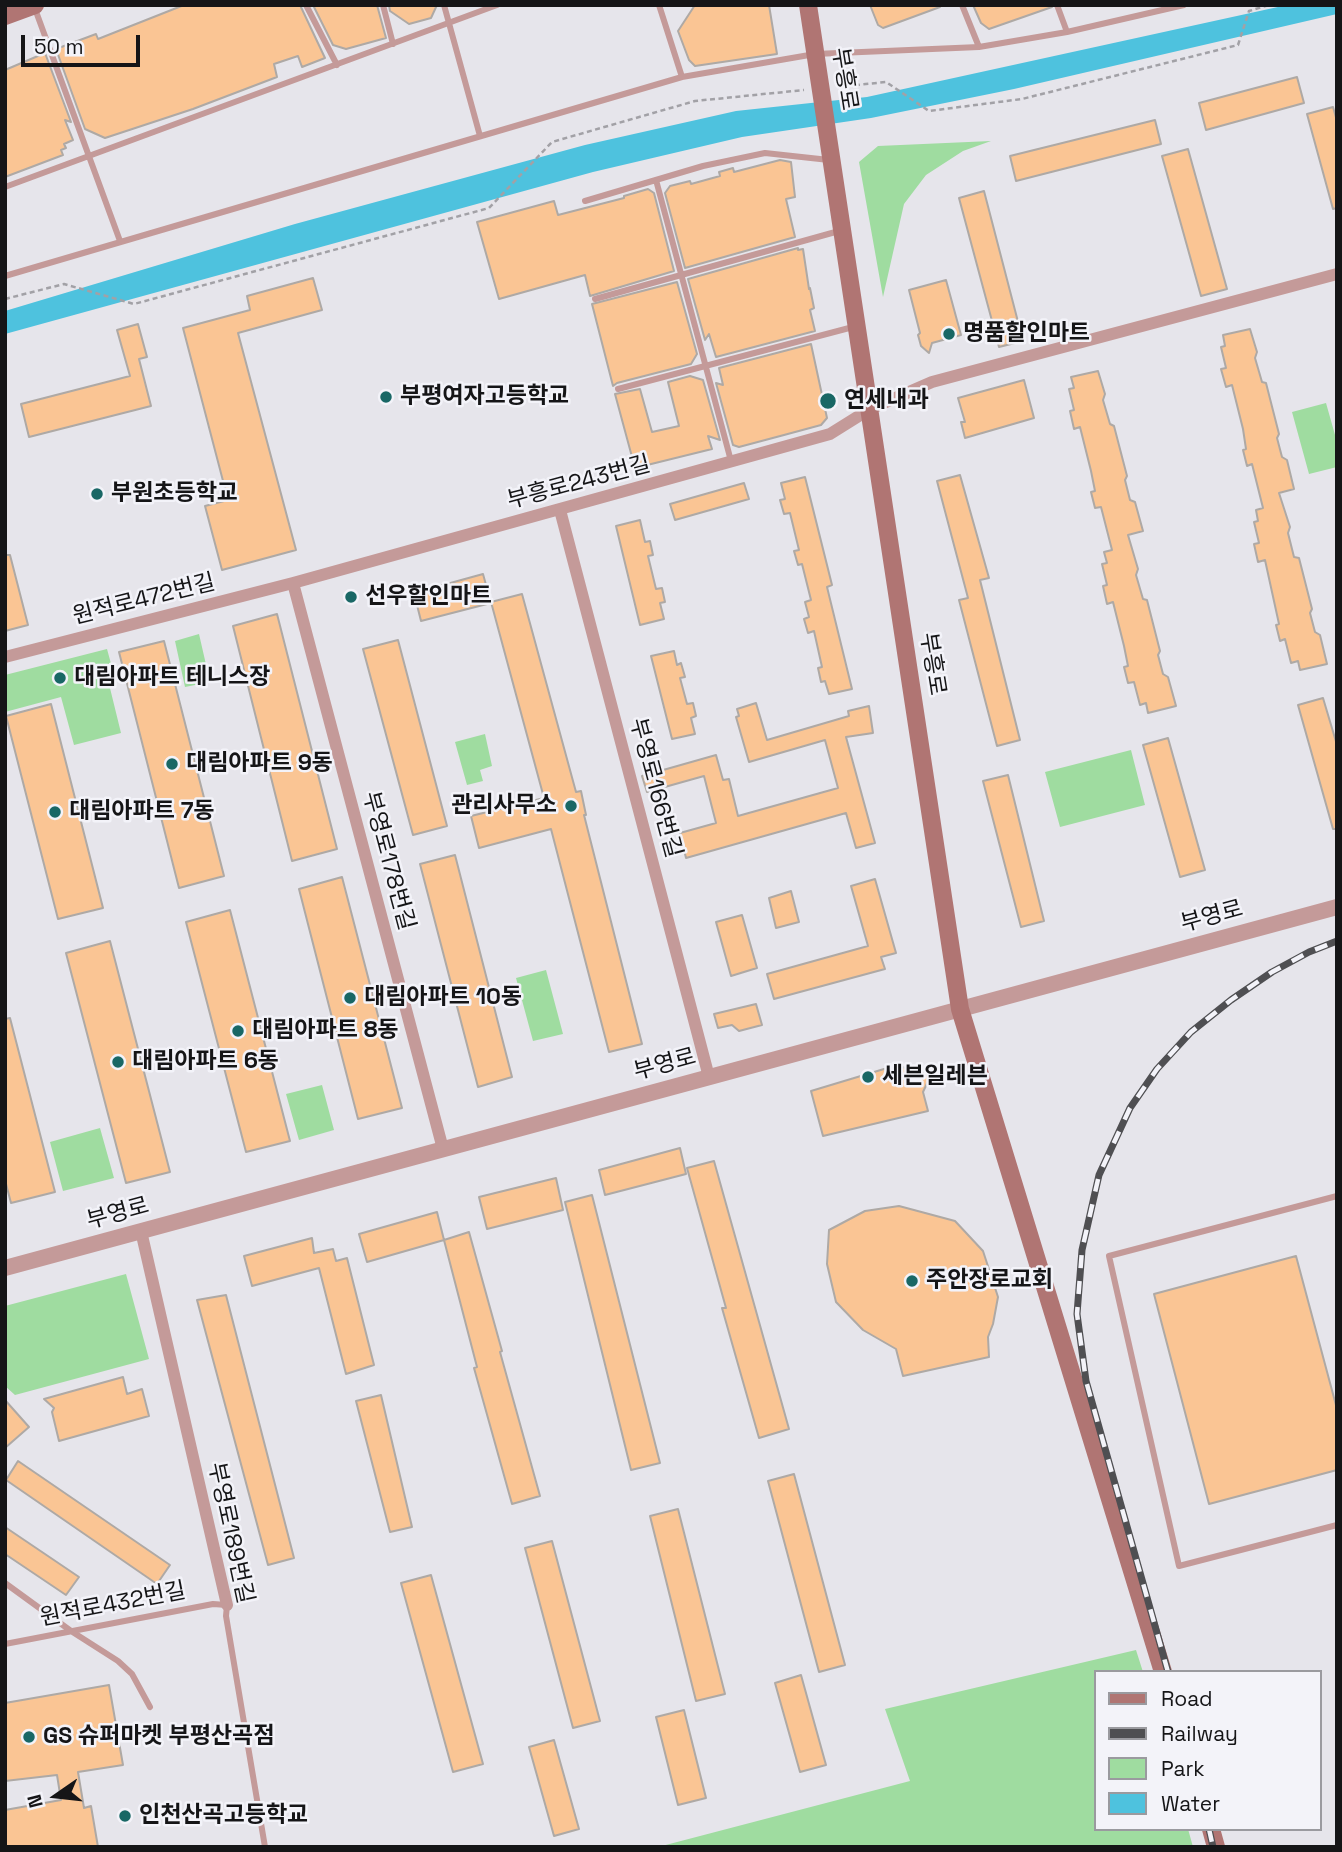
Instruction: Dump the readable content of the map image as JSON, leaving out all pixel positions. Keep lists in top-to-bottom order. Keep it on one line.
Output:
{"streets":{"main road":["부흥로"],"street":["부흥로243번길","원적로472번길","부영로166번길","부영로178번길","부영로","부영로189번길"],"lane":["원적로432번길"]},"crossings":[["부흥로","부흥로243번길"],["부흥로","부영로"],["부흥로243번길","원적로472번길"],["부흥로243번길","부영로166번길"],["부흥로243번길","부영로178번길"],["원적로472번길","부영로178번길"],["부영로166번길","부영로"],["부영로178번길","부영로"],["부영로","부영로189번길"],["부영로189번길","원적로432번길"]],"places":["명품할인마트","부평여자고등학교","연세내과","부원초등학교","선우할인마트","대림아파트 테니스장","대림아파트 9동","관리사무소","대림아파트 7동","대림아파트 10동","대림아파트 8동","대림아파트 6동","세븐일레븐","주안장로교회","GS 슈퍼마켓 부평산곡점","인천산곡고등학교"],"legend":["Road","Railway","Park","Water"],"scale_bar":"50 m","north":"left"}
